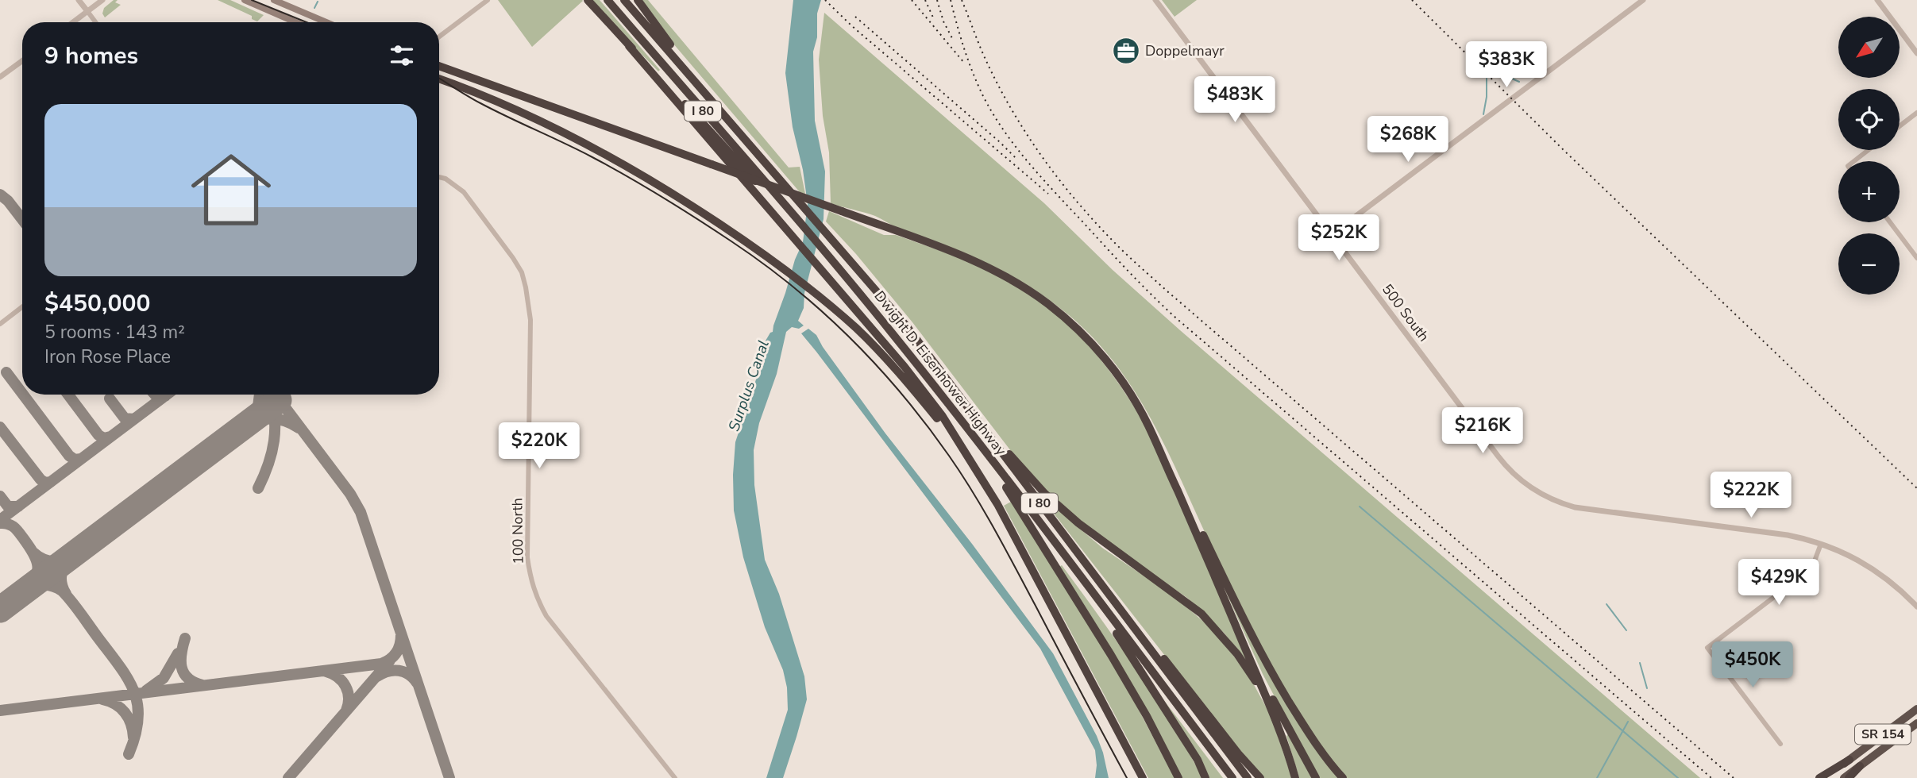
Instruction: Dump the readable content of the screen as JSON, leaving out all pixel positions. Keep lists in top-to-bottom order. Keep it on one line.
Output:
{"streets":{"highway":["I 80","Dwight D. Eisenhower Highway","SR 154"],"street":["500 South","100 North"]},"water":["Surplus Canal"],"places":{"office":["Doppelmayr"]},"north":"bottom left","page":{"map_buttons":["+","−"],"heading":"9 homes","price":["$383K","$483K","$268K","$252K","$216K","$220K","$222K","$429K","$450K"],"list":[{"name":"$450,000","note":"5 rooms · 143 m² · Iron Rose Place"}]}}
